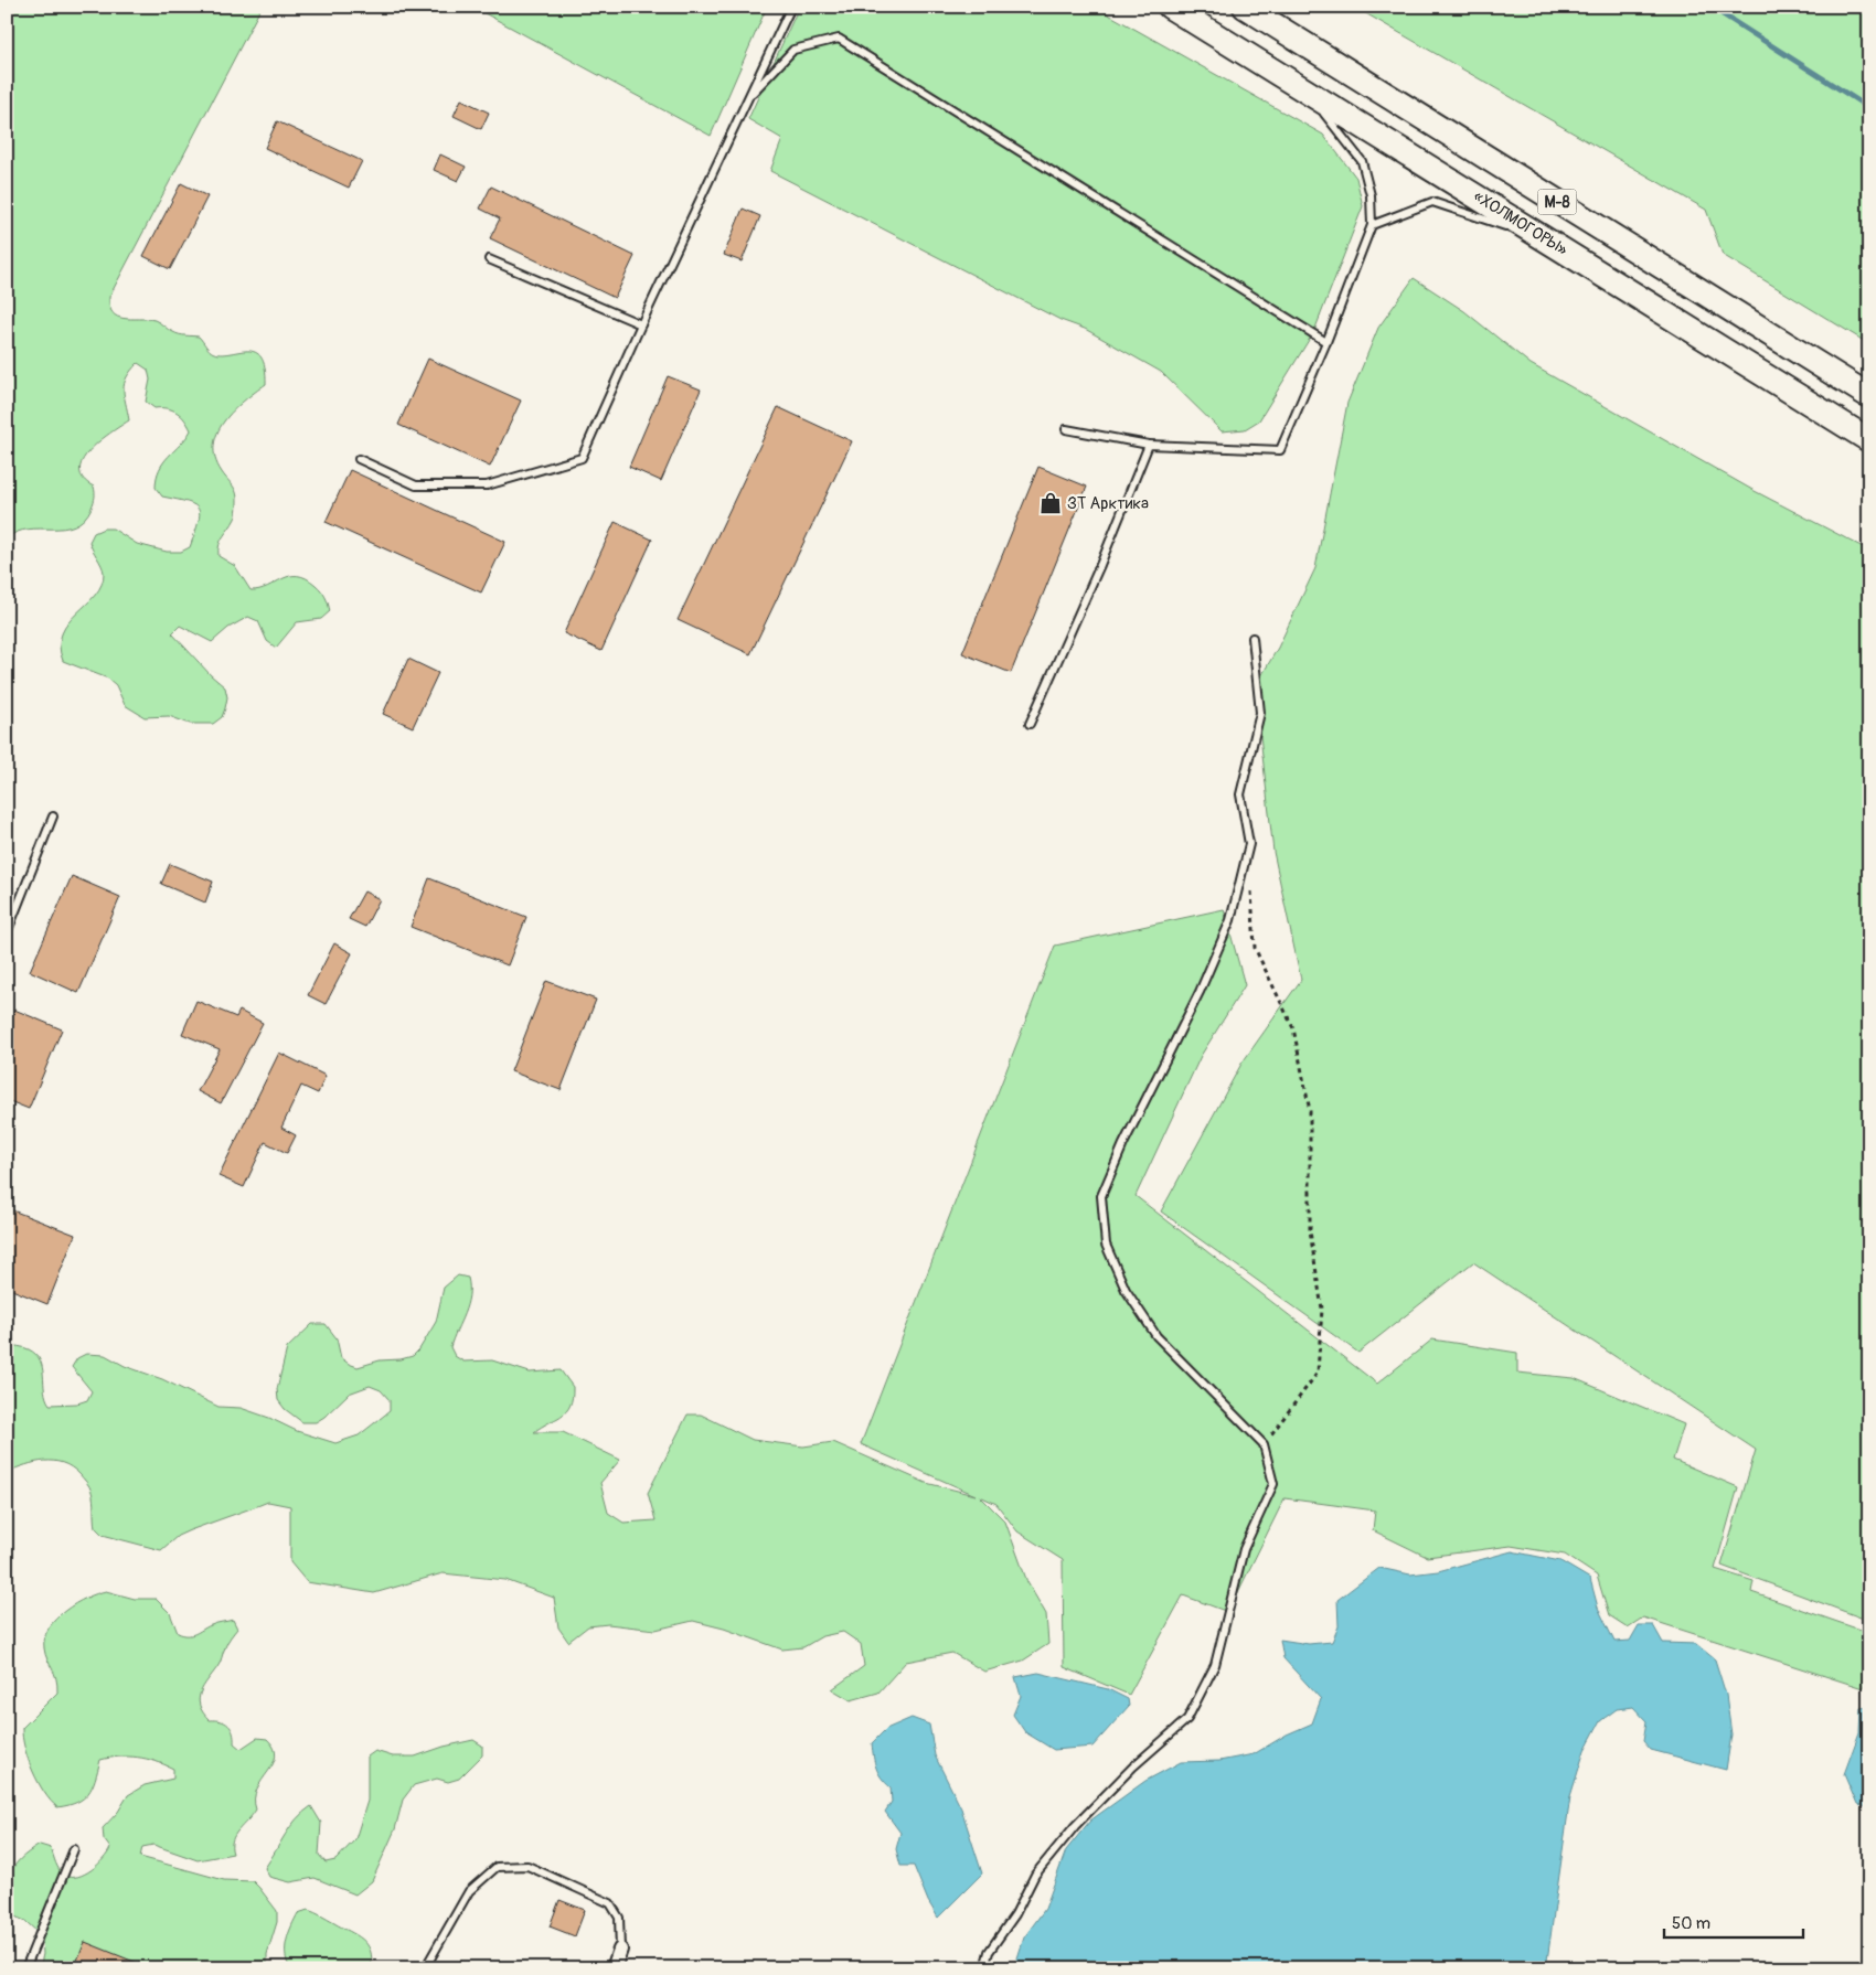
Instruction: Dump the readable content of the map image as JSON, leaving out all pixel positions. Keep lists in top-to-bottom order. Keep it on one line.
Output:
{"streets":{"highway":["М-8","«ХОЛМОГОРЫ»"]},"places":{"shop":["ЗТ Арктика"]},"scale_bar":"50 m"}
